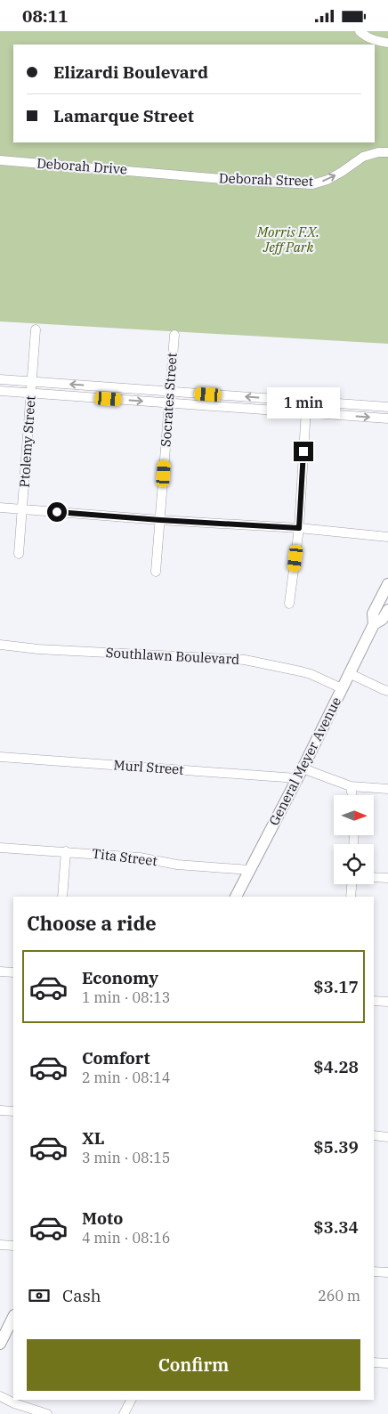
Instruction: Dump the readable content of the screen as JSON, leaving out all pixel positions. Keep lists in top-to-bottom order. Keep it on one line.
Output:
{"streets":{"main road":["General Meyer Avenue"],"street":["Deborah Drive","Deborah Street","Socrates Street","Ptolemy Street","Southlawn Boulevard","Murl Street","Tita Street"]},"crossings":[["Deborah Drive","Deborah Street"],["Southlawn Boulevard","General Meyer Avenue"],["General Meyer Avenue","Murl Street"],["General Meyer Avenue","Tita Street"]],"one_way":["Deborah Street"],"parks":["Morris F.X. Jeff Park"],"north":"right","page":{"status":"08:11","banner":["Elizardi Boulevard","Lamarque Street"],"bubble":"1 min","heading":"Choose a ride","list":[{"name":"Economy","note":"1 min · 08:13","value":"$3.17"},{"name":"Comfort","note":"2 min · 08:14","value":"$4.28"},{"name":"XL","note":"3 min · 08:15","value":"$5.39"},{"name":"Moto","note":"4 min · 08:16","value":"$3.34"}],"pay":["Cash","260 m"],"buttons":"Confirm"}}
